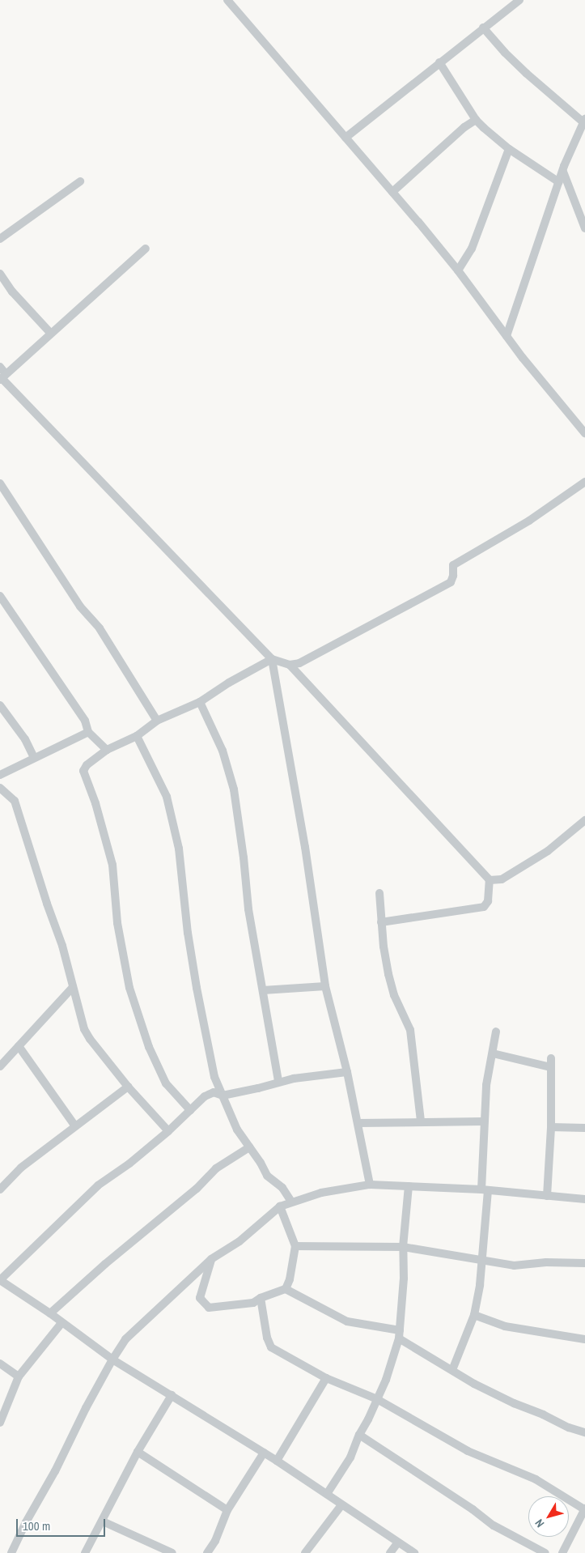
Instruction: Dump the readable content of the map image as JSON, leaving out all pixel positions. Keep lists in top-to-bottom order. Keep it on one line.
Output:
{"scale_bar":"100 m","north":"bottom left"}
